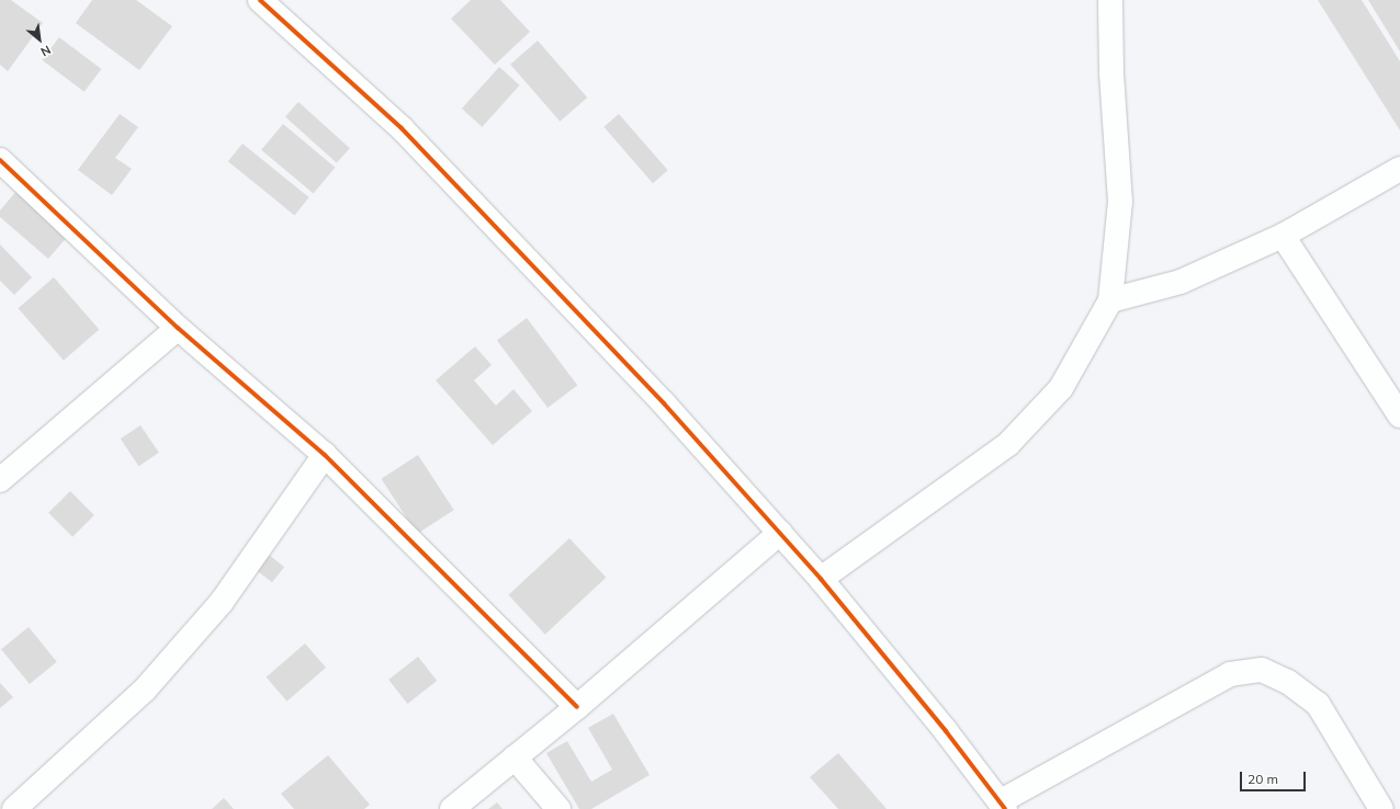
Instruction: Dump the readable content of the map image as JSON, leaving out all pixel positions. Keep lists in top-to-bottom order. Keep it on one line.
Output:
{"scale_bar":"20 m","north":"bottom right"}
